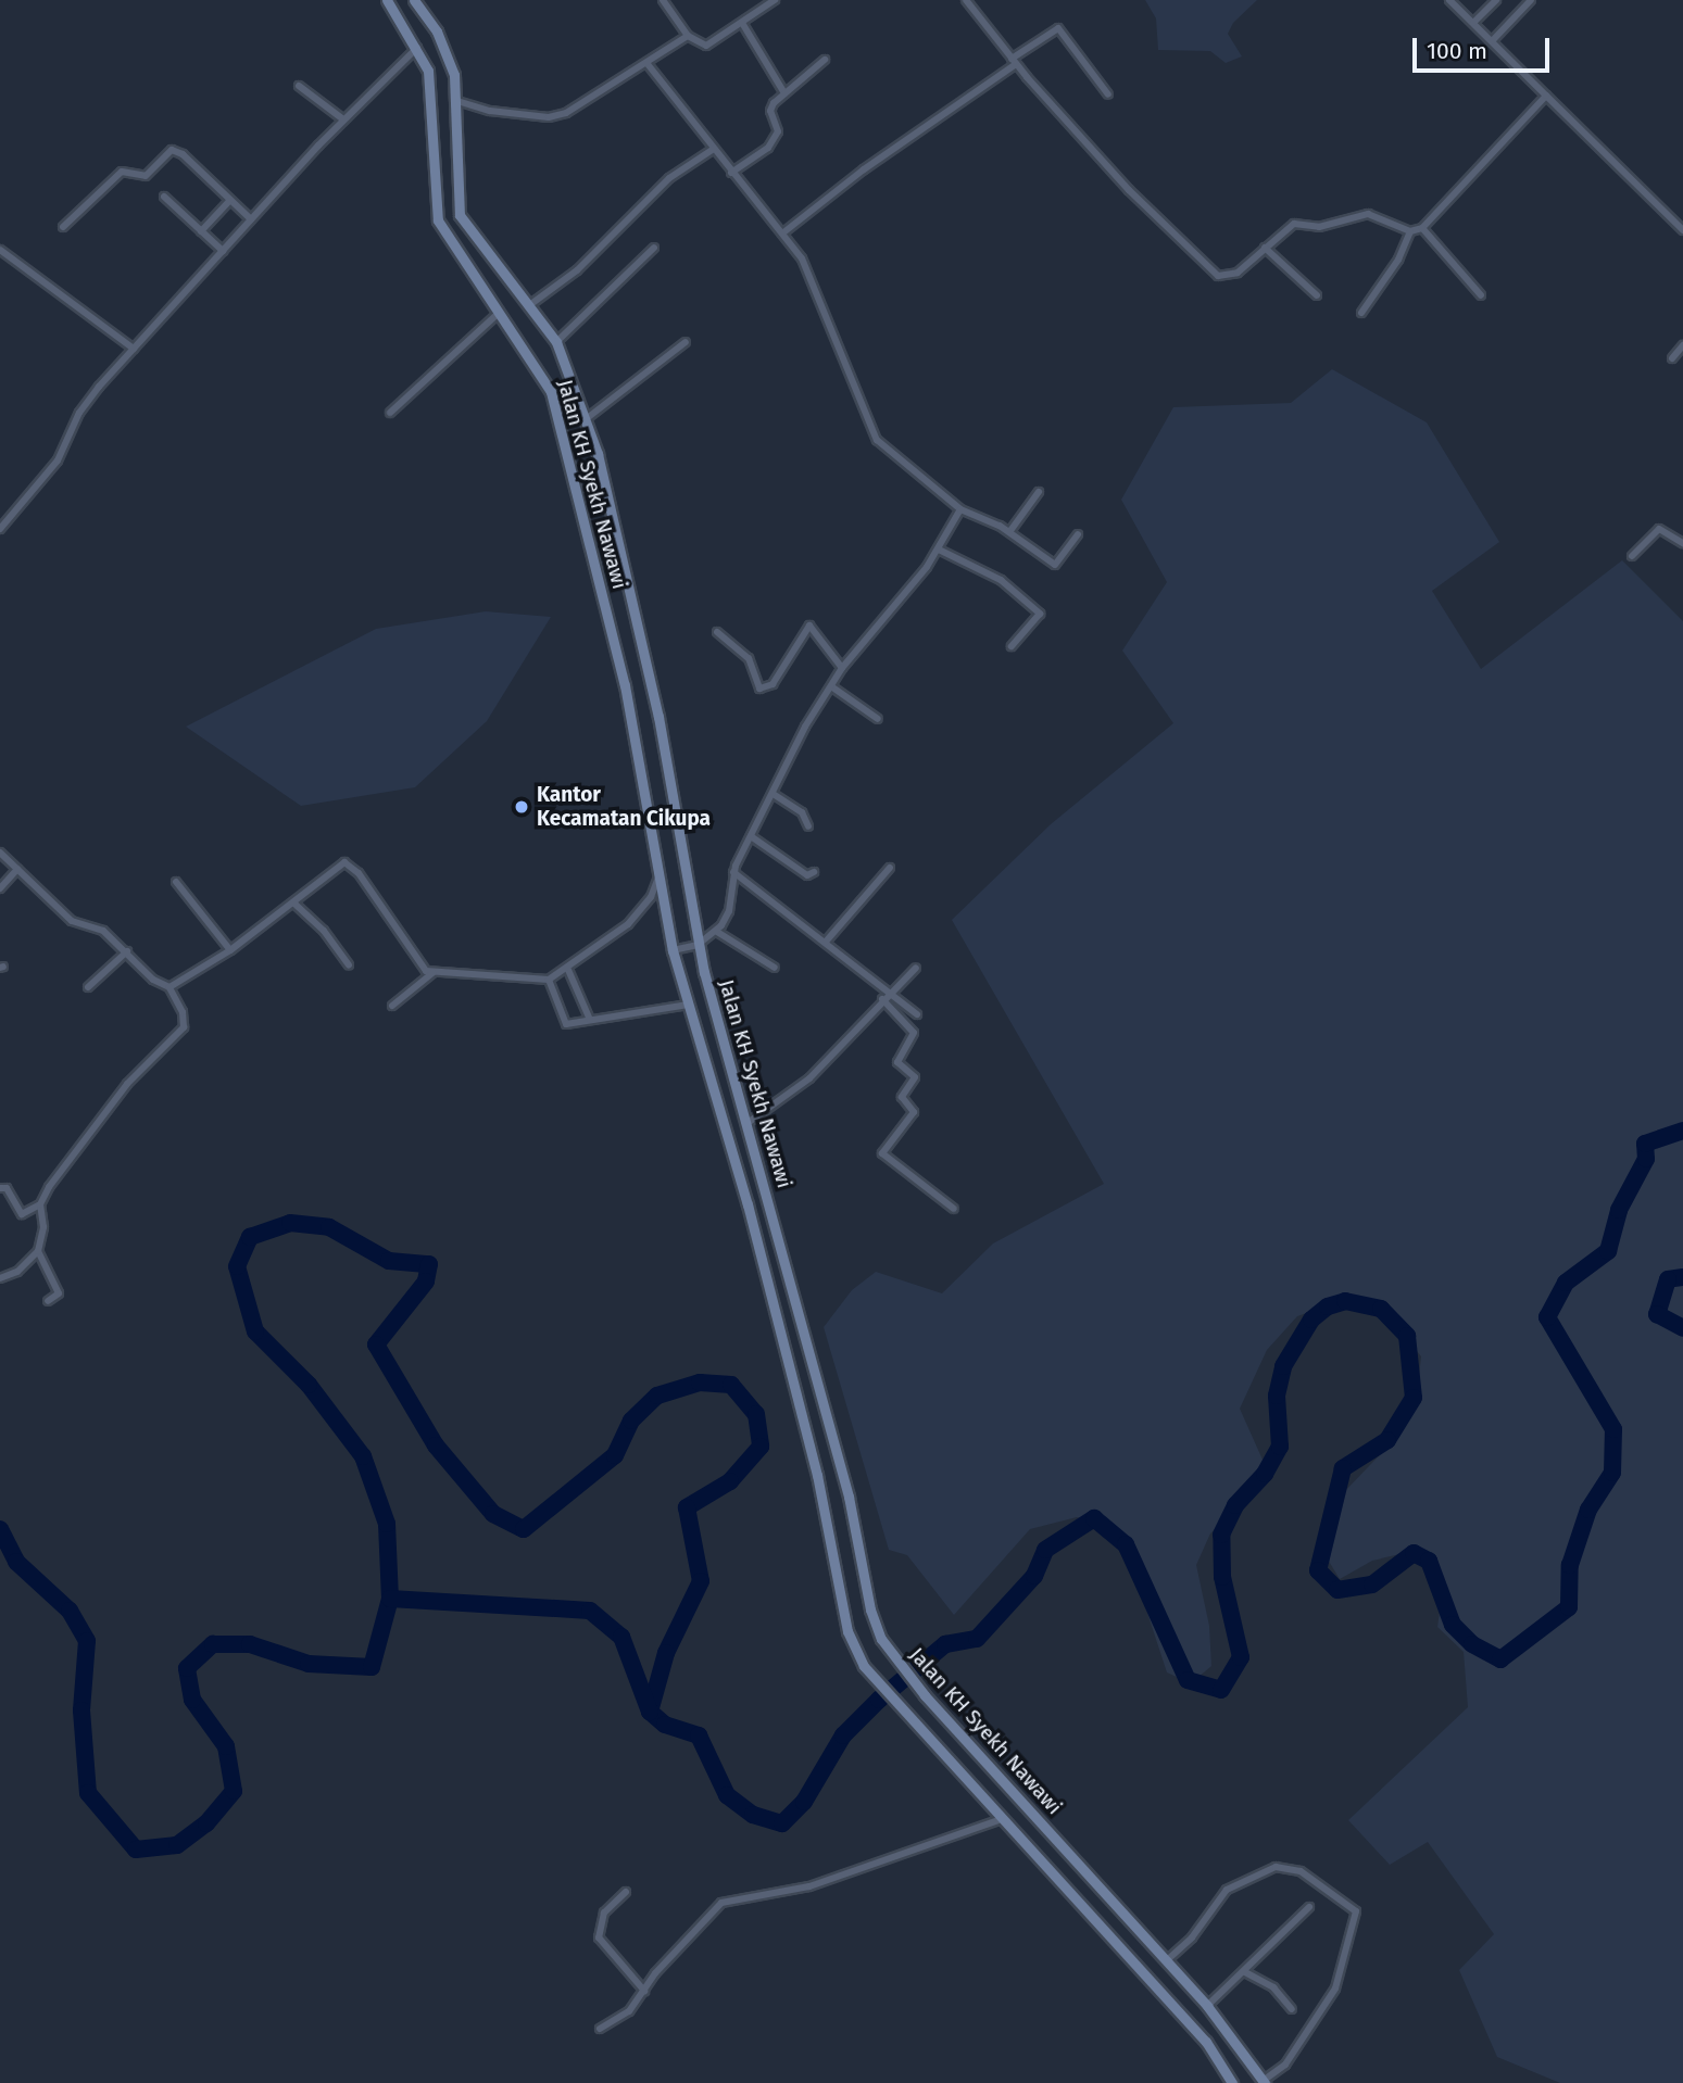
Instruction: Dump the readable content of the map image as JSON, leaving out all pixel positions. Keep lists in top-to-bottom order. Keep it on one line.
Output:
{"streets":{"main road":["Jalan KH Syekh Nawawi"]},"places":["Kantor Kecamatan Cikupa"],"scale_bar":"100 m"}
